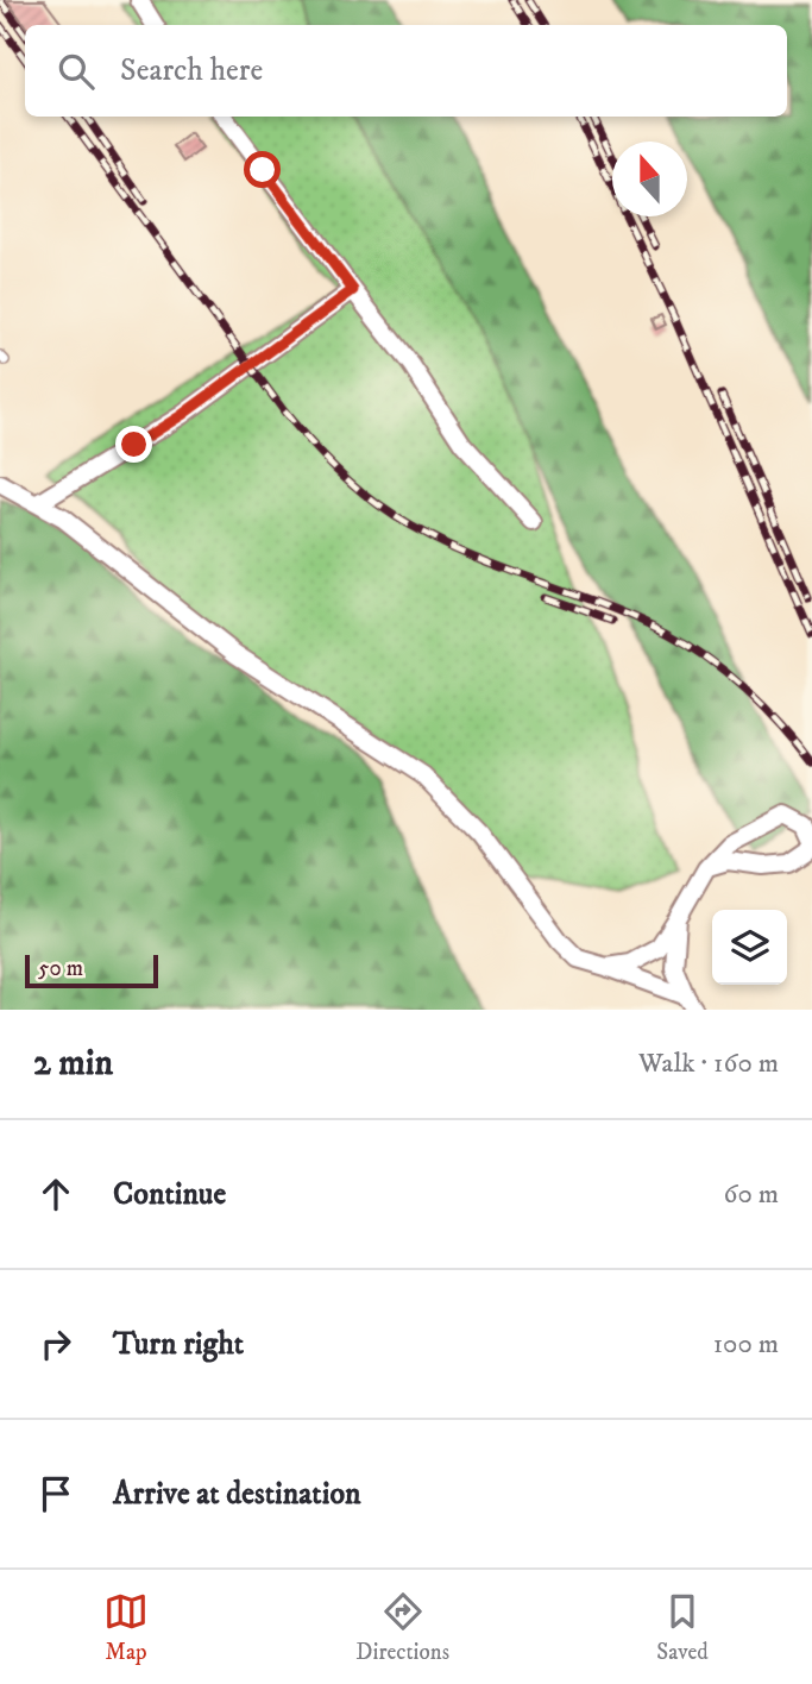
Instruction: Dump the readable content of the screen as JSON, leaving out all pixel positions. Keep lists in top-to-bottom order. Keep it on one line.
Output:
{"scale_bar":"50 m","north":"top","page":{"search":"Search here","scale":"50 m","heading":["2 min","Walk · 160 m"],"list":[["Continue","60 m"],["Turn right","100 m"],"Arrive at destination"],"nav":["Map","Directions","Saved"]}}
